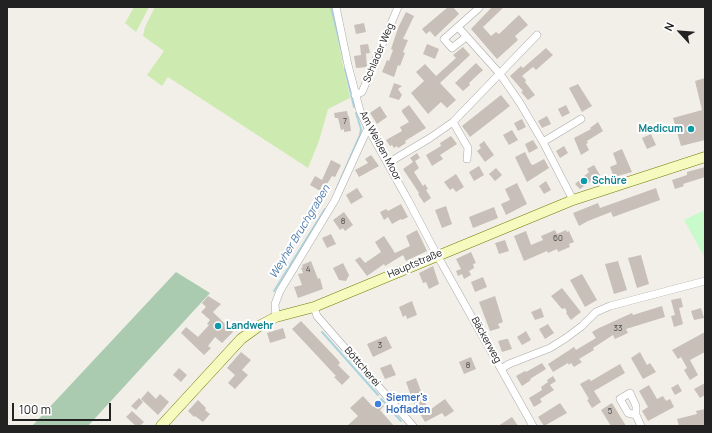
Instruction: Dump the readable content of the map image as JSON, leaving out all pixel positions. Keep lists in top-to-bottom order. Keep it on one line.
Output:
{"streets":{"main road":["Hauptstraße"],"street":["Schlader Weg","Am Weißen Moor","Bäckerweg","Böttcherei"]},"crossings":[["Schlader Weg","Am Weißen Moor"],["Am Weißen Moor","Hauptstraße"],["Am Weißen Moor","Bäckerweg"],["Hauptstraße","Bäckerweg"],["Hauptstraße","Böttcherei"]],"water":["Weyher Bruchgraben"],"places":["Medicum","Schüre","Landwehr","Siemer's Hofladen"],"house_numbers":["7","8","60","4","33","3","8","5"],"scale_bar":"100 m","north":"top left"}
